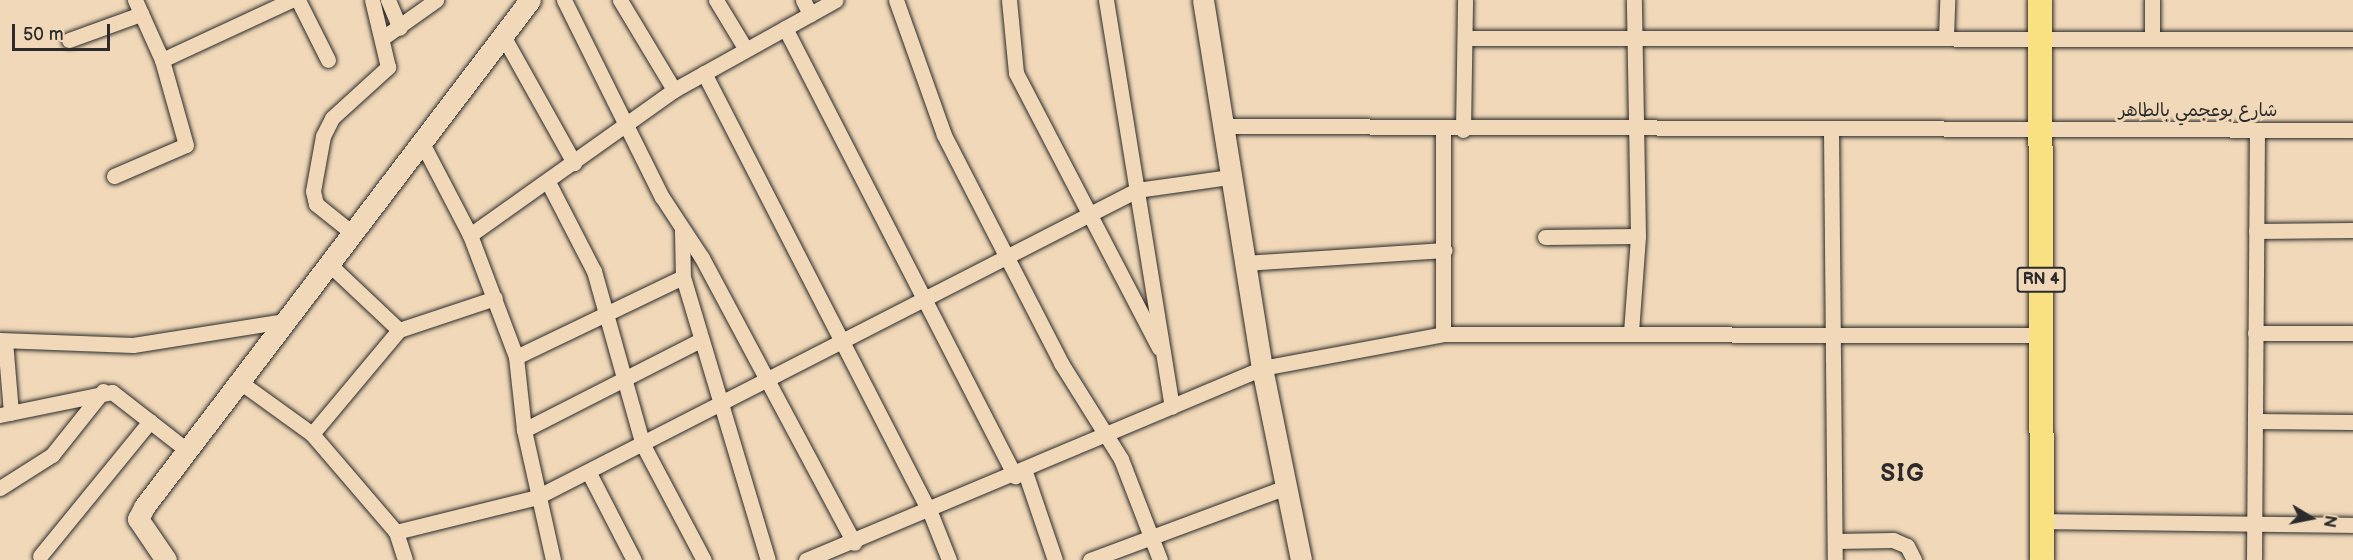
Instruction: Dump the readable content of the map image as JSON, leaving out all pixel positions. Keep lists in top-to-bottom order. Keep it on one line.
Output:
{"streets":{"main road":["RN 4"],"street":["شارع بوعجمي بالطاهر"]},"crossings":[["شارع بوعجمي بالطاهر","RN 4"]],"districts":["SIG"],"scale_bar":"50 m","north":"right"}
